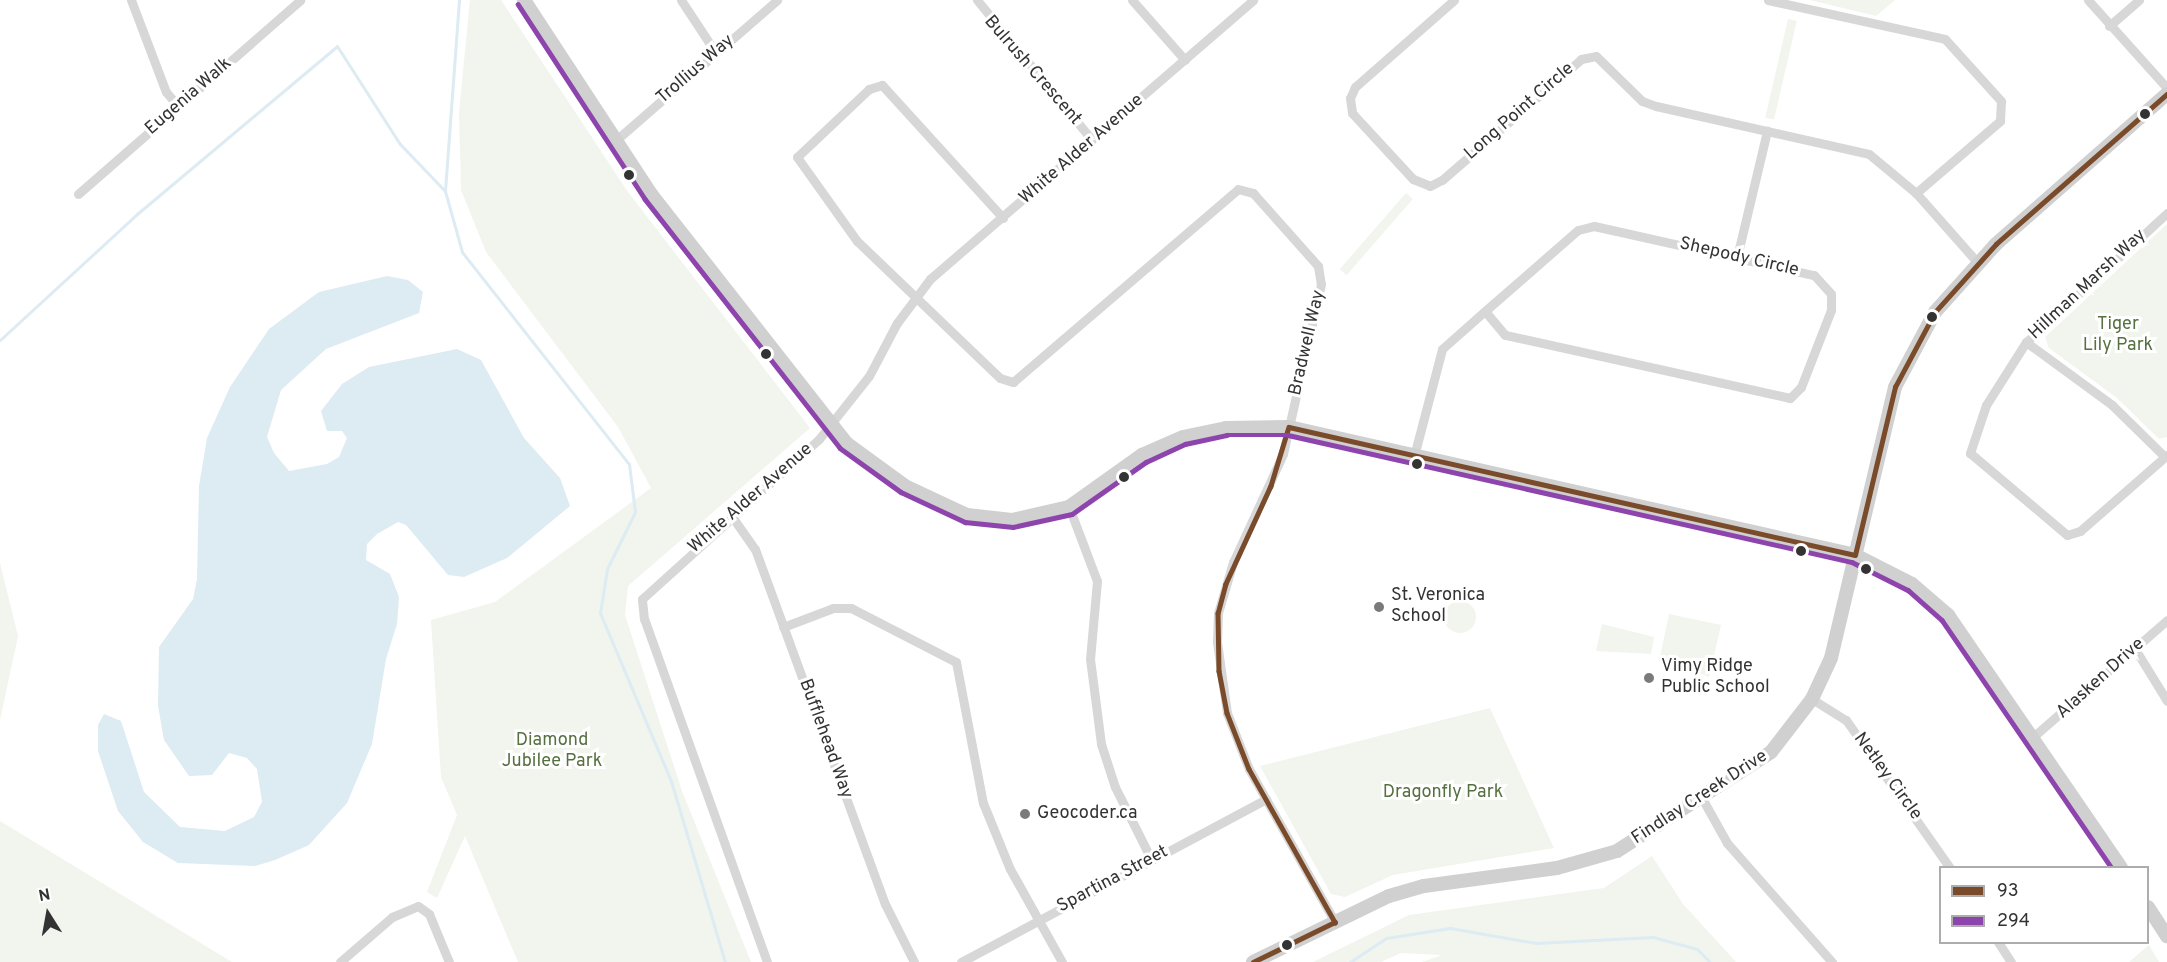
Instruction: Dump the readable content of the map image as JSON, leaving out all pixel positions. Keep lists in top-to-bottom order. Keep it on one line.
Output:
{"streets":{"street":["Trollius Way","Bulrush Crescent","Eugenia Walk","Long Point Circle","White Alder Avenue","Shepody Circle","Hillman Marsh Way","Bradwell Way","Alasken Drive","Bufflehead Way","Netley Circle","Findlay Creek Drive","Spartina Street"]},"crossings":[["Bulrush Crescent","White Alder Avenue"],["Long Point Circle","Findlay Creek Drive"],["White Alder Avenue","Bradwell Way"],["White Alder Avenue","Bufflehead Way"],["Bradwell Way","Findlay Creek Drive"],["Bradwell Way","Spartina Street"],["Netley Circle","Findlay Creek Drive"]],"parks":["Tiger Lily Park","Diamond Jubilee Park","Dragonfly Park"],"places":["St. Veronica School","Vimy Ridge Public School","Geocoder.ca"],"lines":["transit line 294","transit line 93"],"legend":["93","294"],"north":"top"}
